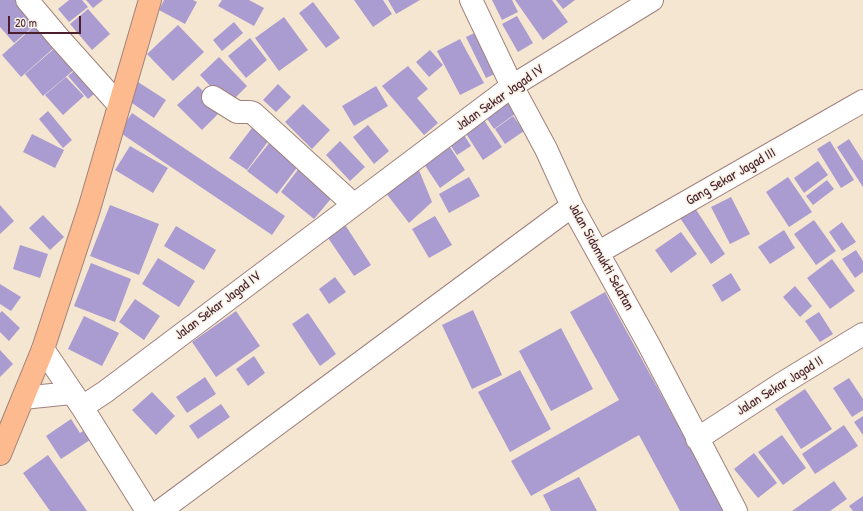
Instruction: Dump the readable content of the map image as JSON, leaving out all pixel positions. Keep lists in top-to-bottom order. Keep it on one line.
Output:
{"streets":{"street":["Jalan Sekar Jagad IV","Gang Sekar Jagad III","Jalan Sidomukti Selatan","Jalan Sekar Jagad II"]},"crossings":[["Jalan Sekar Jagad IV","Jalan Sidomukti Selatan"],["Gang Sekar Jagad III","Jalan Sidomukti Selatan"],["Jalan Sidomukti Selatan","Jalan Sekar Jagad II"]],"scale_bar":"20 m"}
